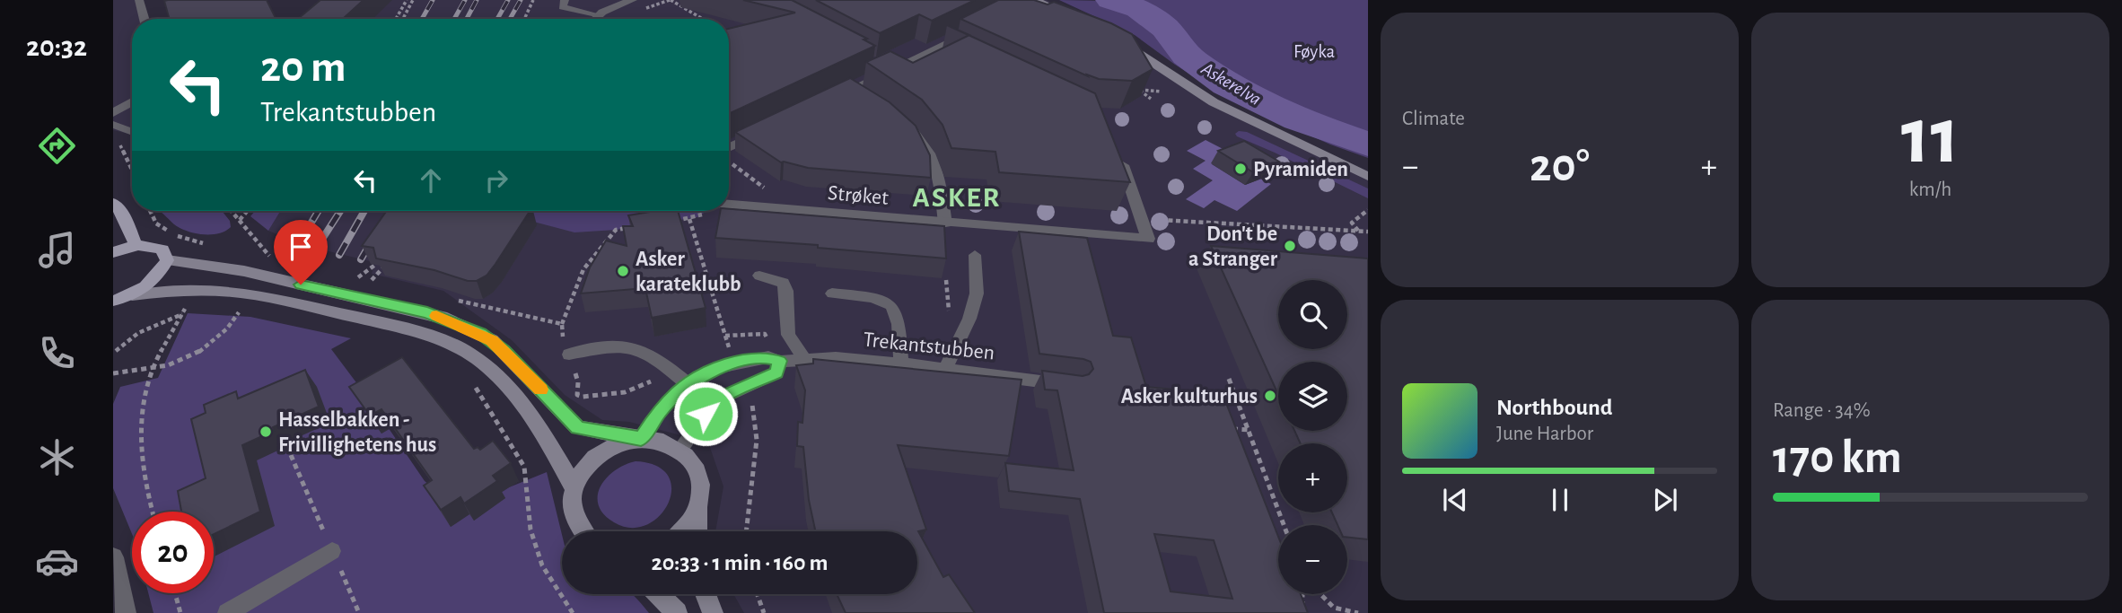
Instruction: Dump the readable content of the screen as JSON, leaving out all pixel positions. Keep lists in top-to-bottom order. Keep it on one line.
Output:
{"streets":{"street":["Strøket"],"lane":["Trekantstubben"]},"districts":["ASKER"],"water":["Askerelva"],"parks":["Føyka"],"places":["Pyramiden","Don't be a Stranger","Asker karateklubb","Asker kulturhus","Hasselbakken - Frivillighetens hus"],"page":{"tabs":"20:32","tile":["Climate",["11","km/h"],["Range · 34%","170 km"]],"turn":["20 m","Trekantstubben"],"heat":["−","20°","+"],"map_buttons":["+","−"],"song":["Northbound","June Harbor"],"limit":"20","trip":"20:33 · 1 min · 160 m"}}
